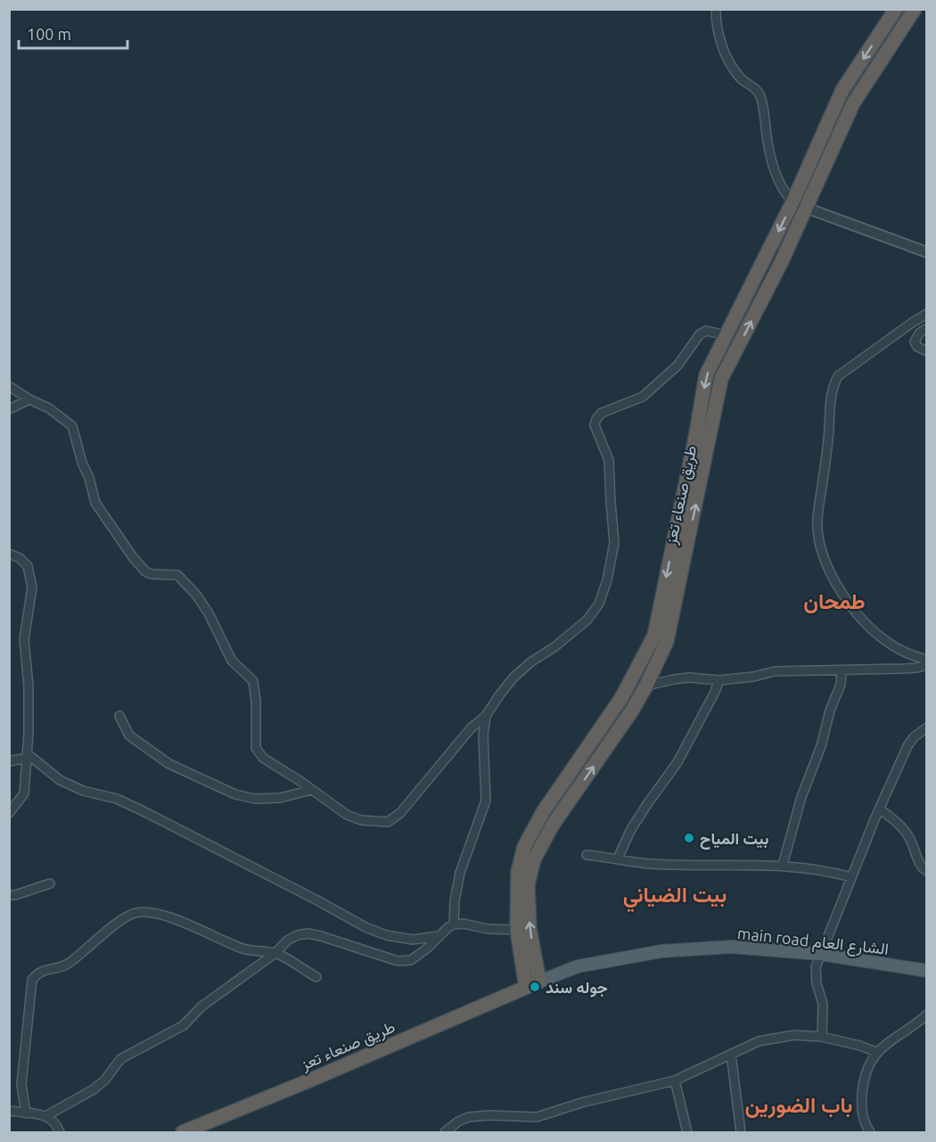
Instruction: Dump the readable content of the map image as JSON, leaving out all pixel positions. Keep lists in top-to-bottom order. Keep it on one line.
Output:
{"streets":{"highway":["طريق صنعاء تعز"],"main road":["main road الشارع العام"]},"crossings":[["طريق صنعاء تعز","main road الشارع العام"]],"districts":["طمحان","بيت الضياني","باب الضورين"],"places":["بيت المياح","جوله سند"],"scale_bar":"100 m"}
